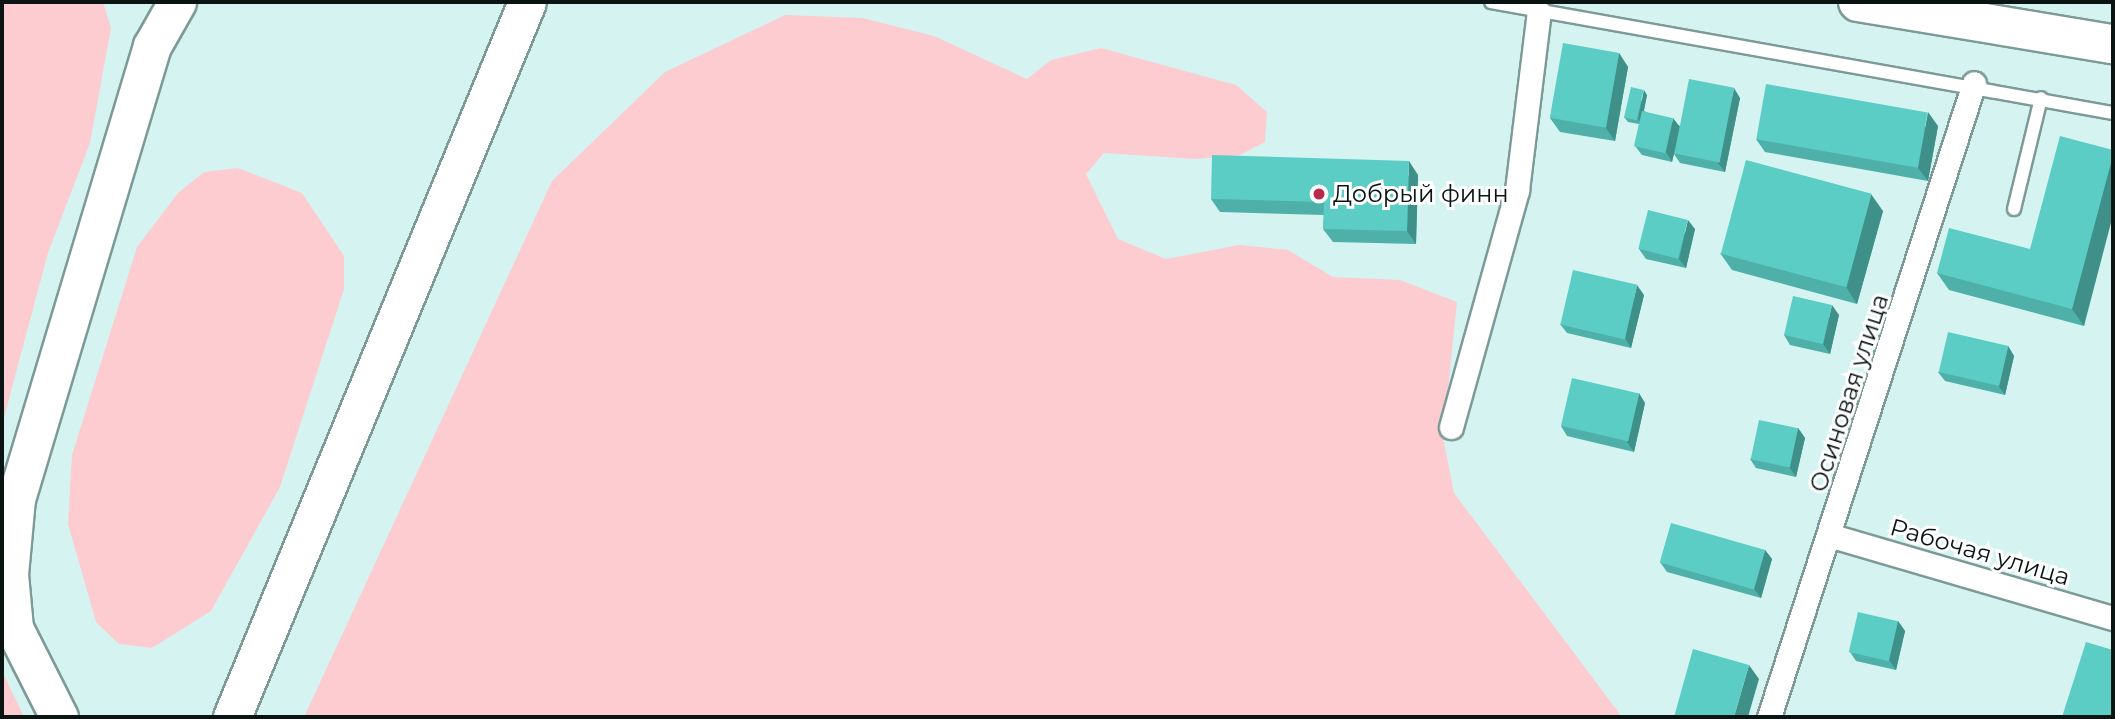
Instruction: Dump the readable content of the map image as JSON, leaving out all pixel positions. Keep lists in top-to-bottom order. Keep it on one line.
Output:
{"streets":{"street":["Осиновая улица","Рабочая улица"]},"crossings":[["Осиновая улица","Рабочая улица"]],"places":["Добрый финн"]}
